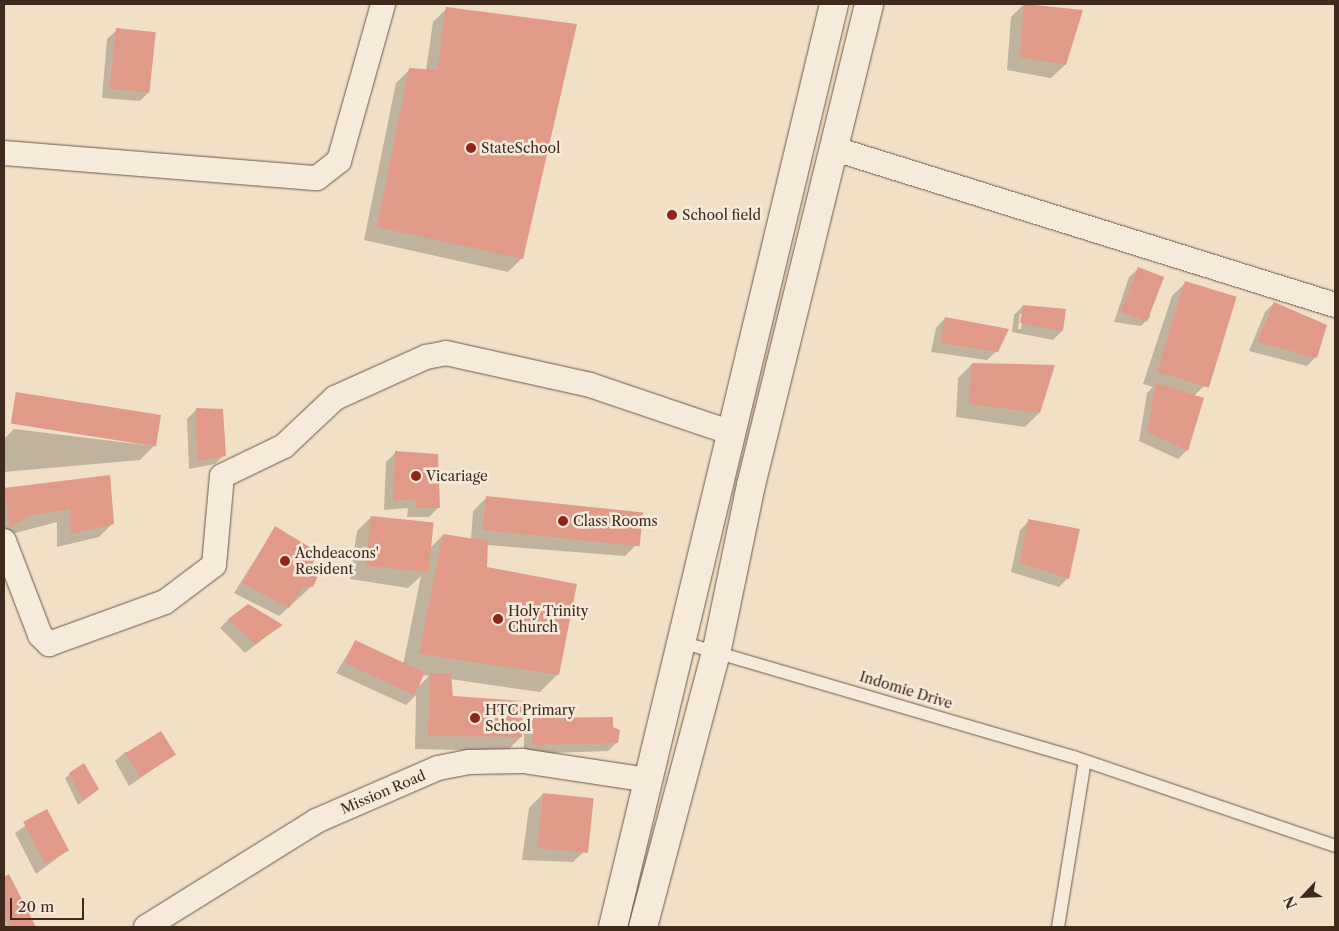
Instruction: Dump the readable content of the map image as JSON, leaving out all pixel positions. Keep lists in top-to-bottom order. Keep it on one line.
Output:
{"streets":{"street":["Mission Road"],"lane":["Indomie Drive"]},"places":["StateSchool","School field","Vicariage","Class Rooms","Achdeacons' Resident","Holy Trinity Church","HTC Primary School"],"scale_bar":"20 m","north":"bottom left"}
